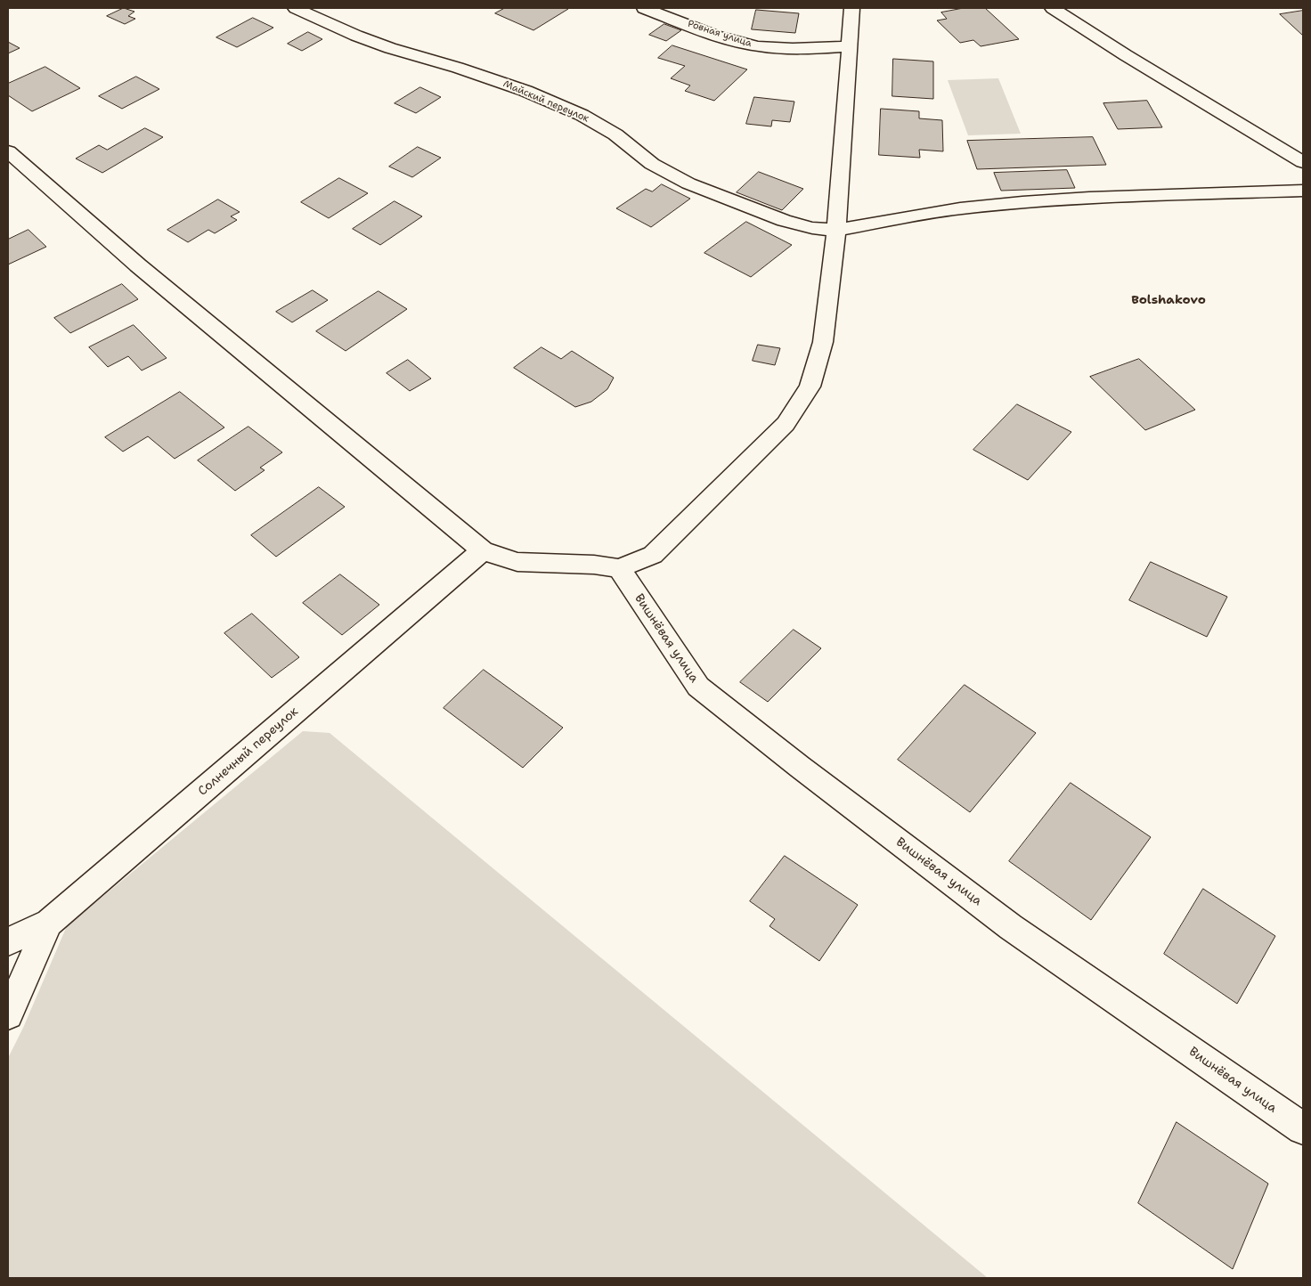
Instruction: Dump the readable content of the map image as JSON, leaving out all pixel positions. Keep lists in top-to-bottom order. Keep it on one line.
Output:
{"streets":{"street":["Ровная улица","Майский переулок","Вишнёвая улица","Солнечный переулок"]},"districts":["Bolshakovo"]}
